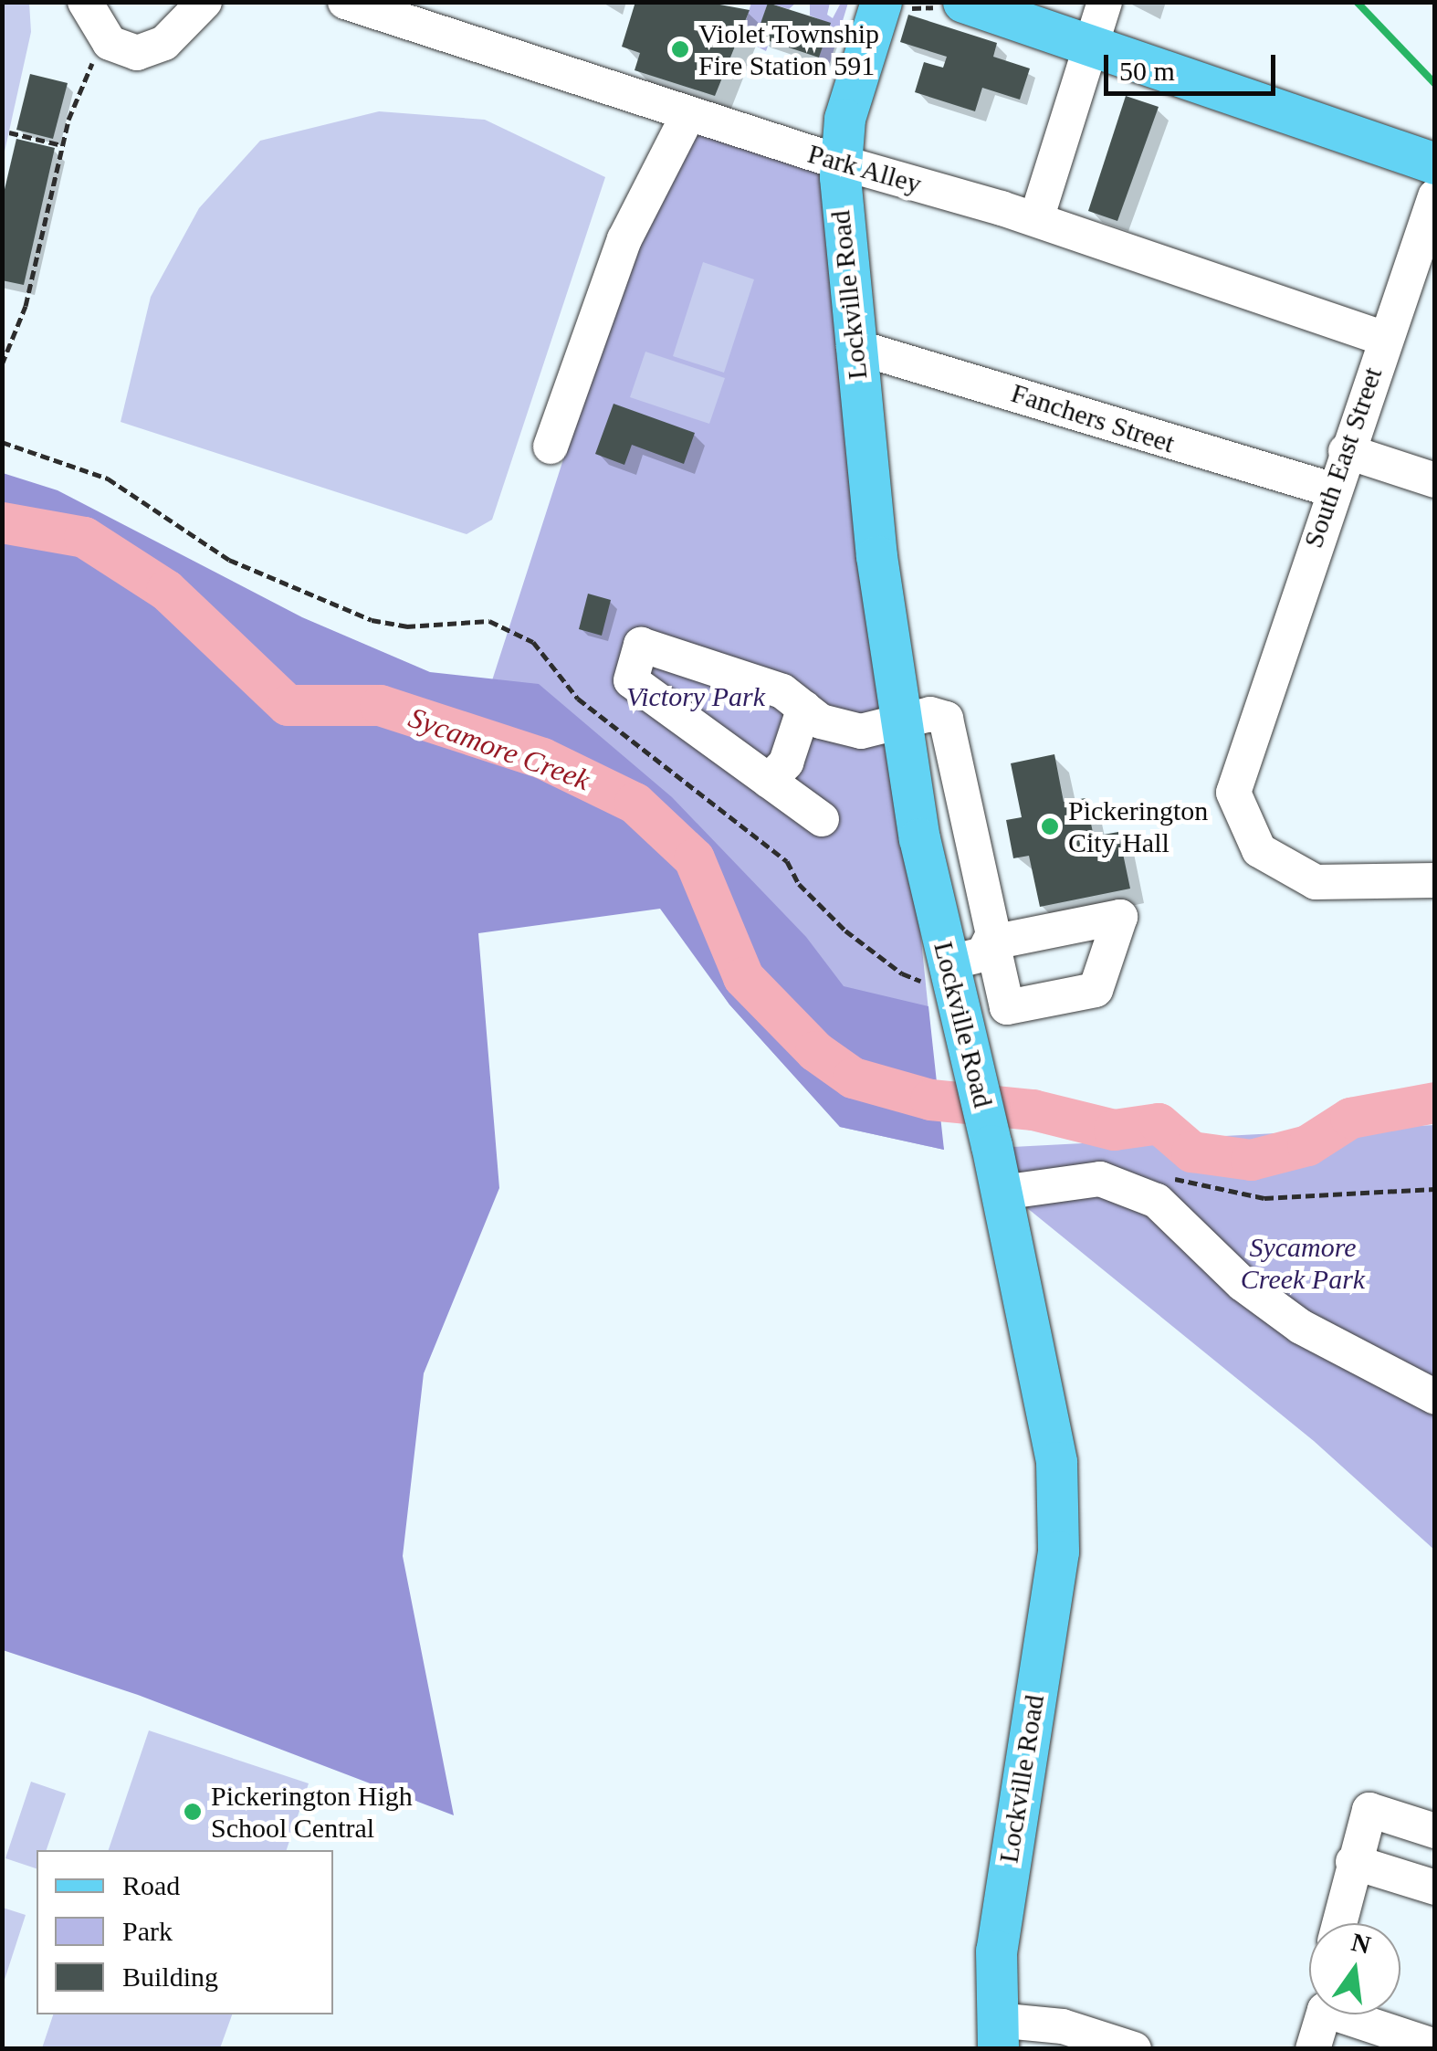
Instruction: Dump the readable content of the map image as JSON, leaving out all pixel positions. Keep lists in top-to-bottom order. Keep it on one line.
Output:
{"streets":{"main road":["Lockville Road"],"street":["Park Alley","Fanchers Street","South East Street"]},"crossings":[["Park Alley","Lockville Road"],["Park Alley","South East Street"],["Lockville Road","Fanchers Street"],["Fanchers Street","South East Street"]],"water":["Sycamore Creek"],"parks":["Victory Park","Sycamore Creek Park"],"places":["Violet Township Fire Station 591","Pickerington City Hall","Pickerington High School Central"],"legend":["Road","Park","Building"],"scale_bar":"50 m","north":"top"}
